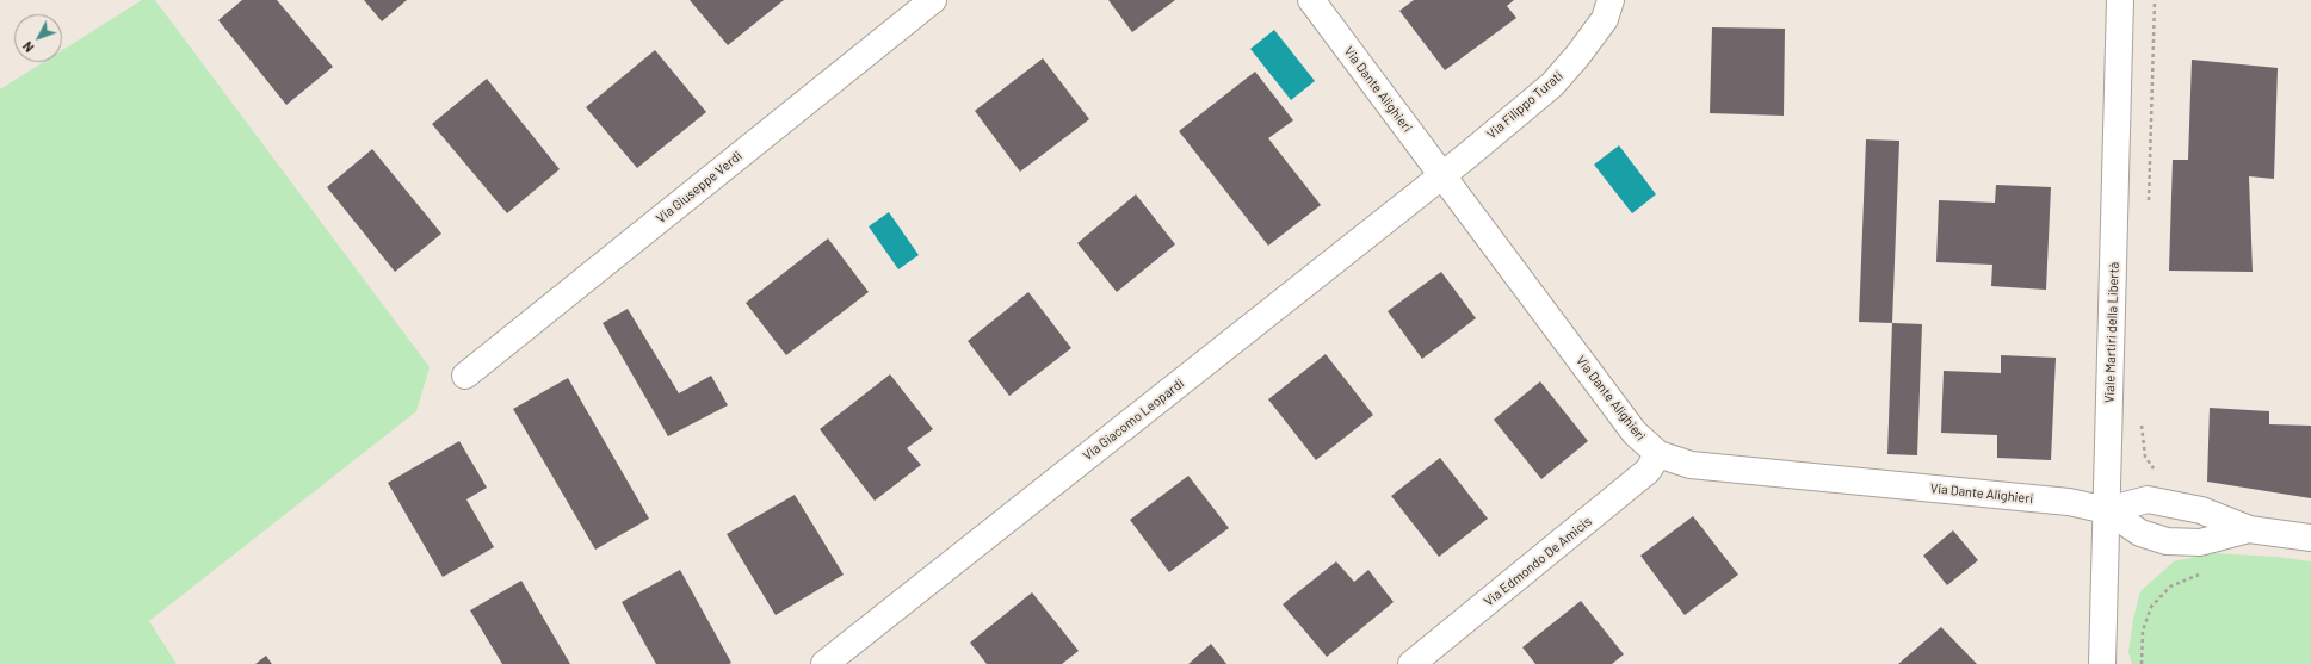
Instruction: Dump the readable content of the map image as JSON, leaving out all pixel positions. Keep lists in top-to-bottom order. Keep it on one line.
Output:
{"streets":{"street":["Via Dante Alighieri","Via Filippo Turati","Via Giuseppe Verdi","Viale Martiri della Libertà","Via Giacomo Leopardi","Via Edmondo De Amicis"]},"crossings":[["Via Dante Alighieri","Via Filippo Turati"],["Via Dante Alighieri","Viale Martiri della Libertà"],["Via Dante Alighieri","Via Giacomo Leopardi"],["Via Dante Alighieri","Via Edmondo De Amicis"],["Via Filippo Turati","Via Giacomo Leopardi"]],"north":"bottom left"}
